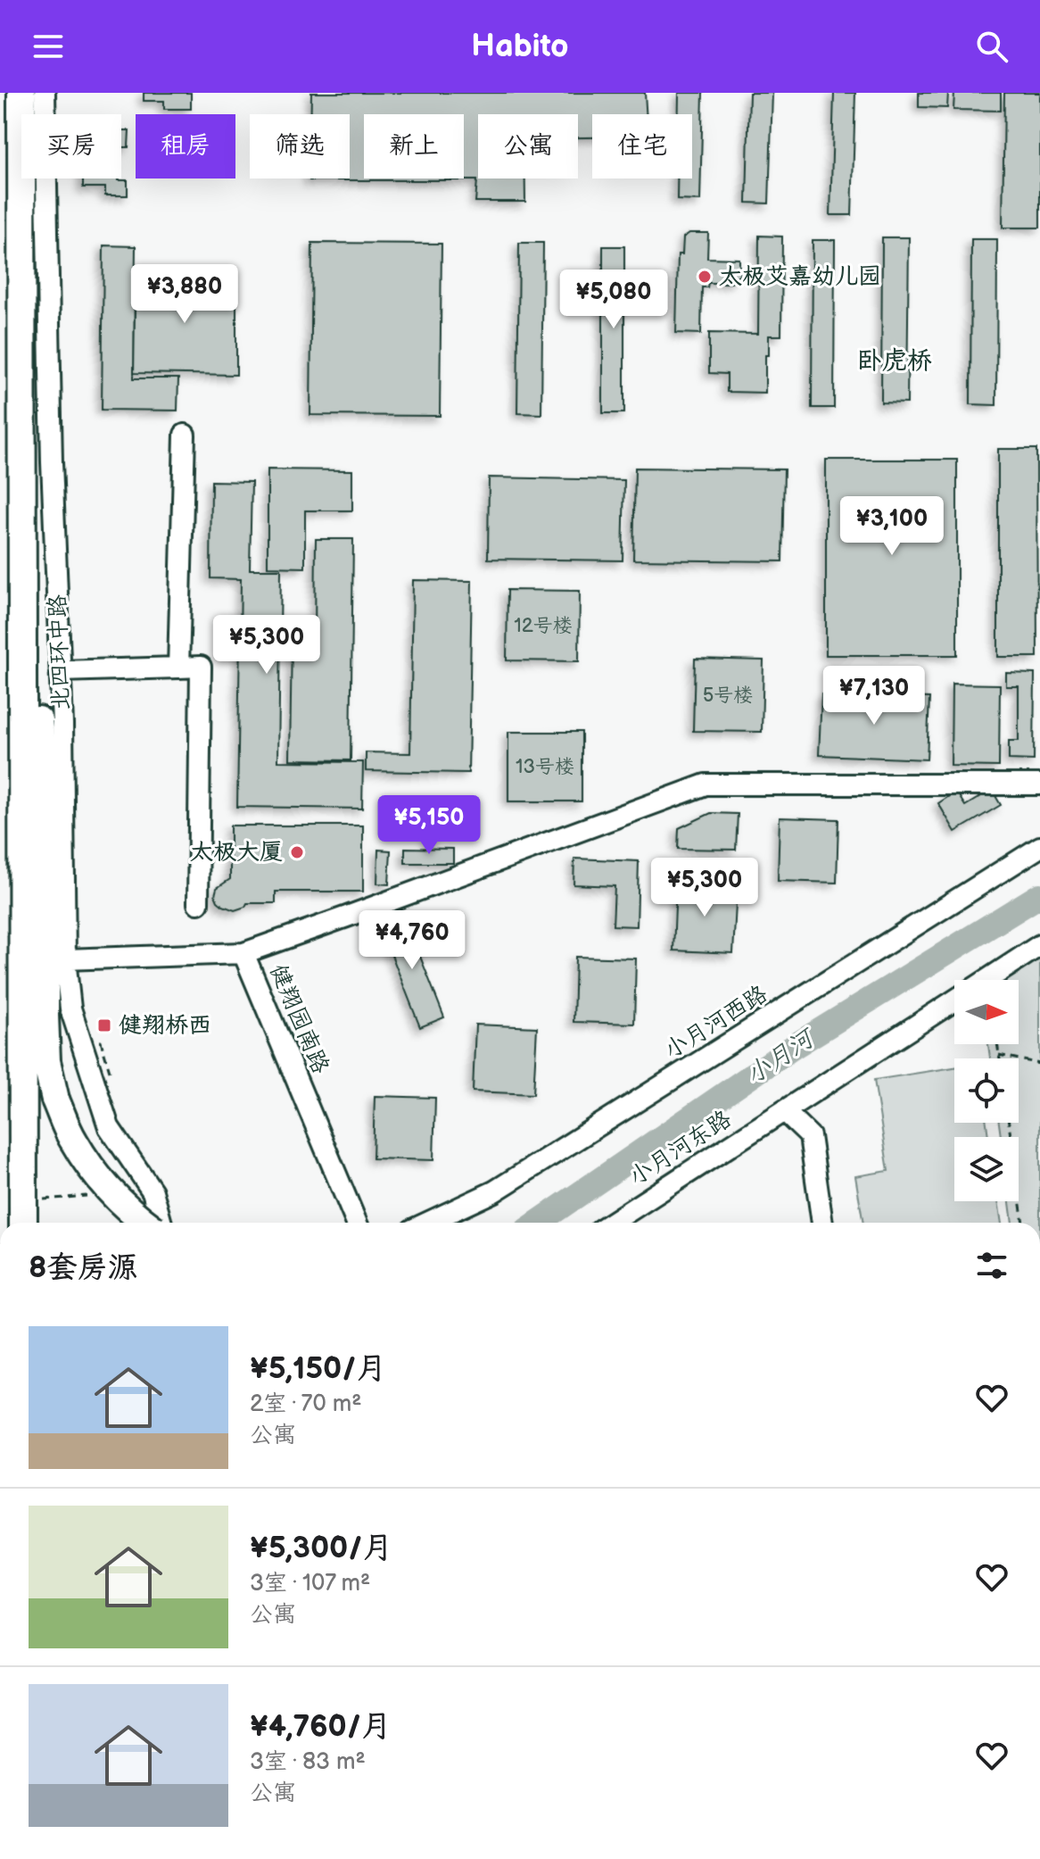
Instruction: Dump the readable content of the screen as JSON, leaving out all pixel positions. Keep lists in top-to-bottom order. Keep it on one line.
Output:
{"streets":{"highway":["北四环中路"],"street":["健翔园南路","小月河西路","小月河东路"]},"crossings":[["北四环中路","健翔园南路"]],"districts":["卧虎桥"],"water":["小月河"],"places":{"other":["太极艾嘉幼儿园","太极大厦"],"transit":["健翔桥西"]},"house_numbers":["12号楼","5号楼","13号楼"],"north":"right","page":{"header":"Habito","chip":["买房","租房","筛选","新上","公寓","住宅"],"price":["¥3,880","¥5,080","¥3,100","¥5,300","¥7,130","¥5,150","¥5,300","¥4,760"],"heading":"8套房源","list":[{"name":"¥5,150/月","note":"2室 · 70 m² · 公寓"},{"name":"¥5,300/月","note":"3室 · 107 m² · 公寓"},{"name":"¥4,760/月","note":"3室 · 83 m² · 公寓"}]}}
